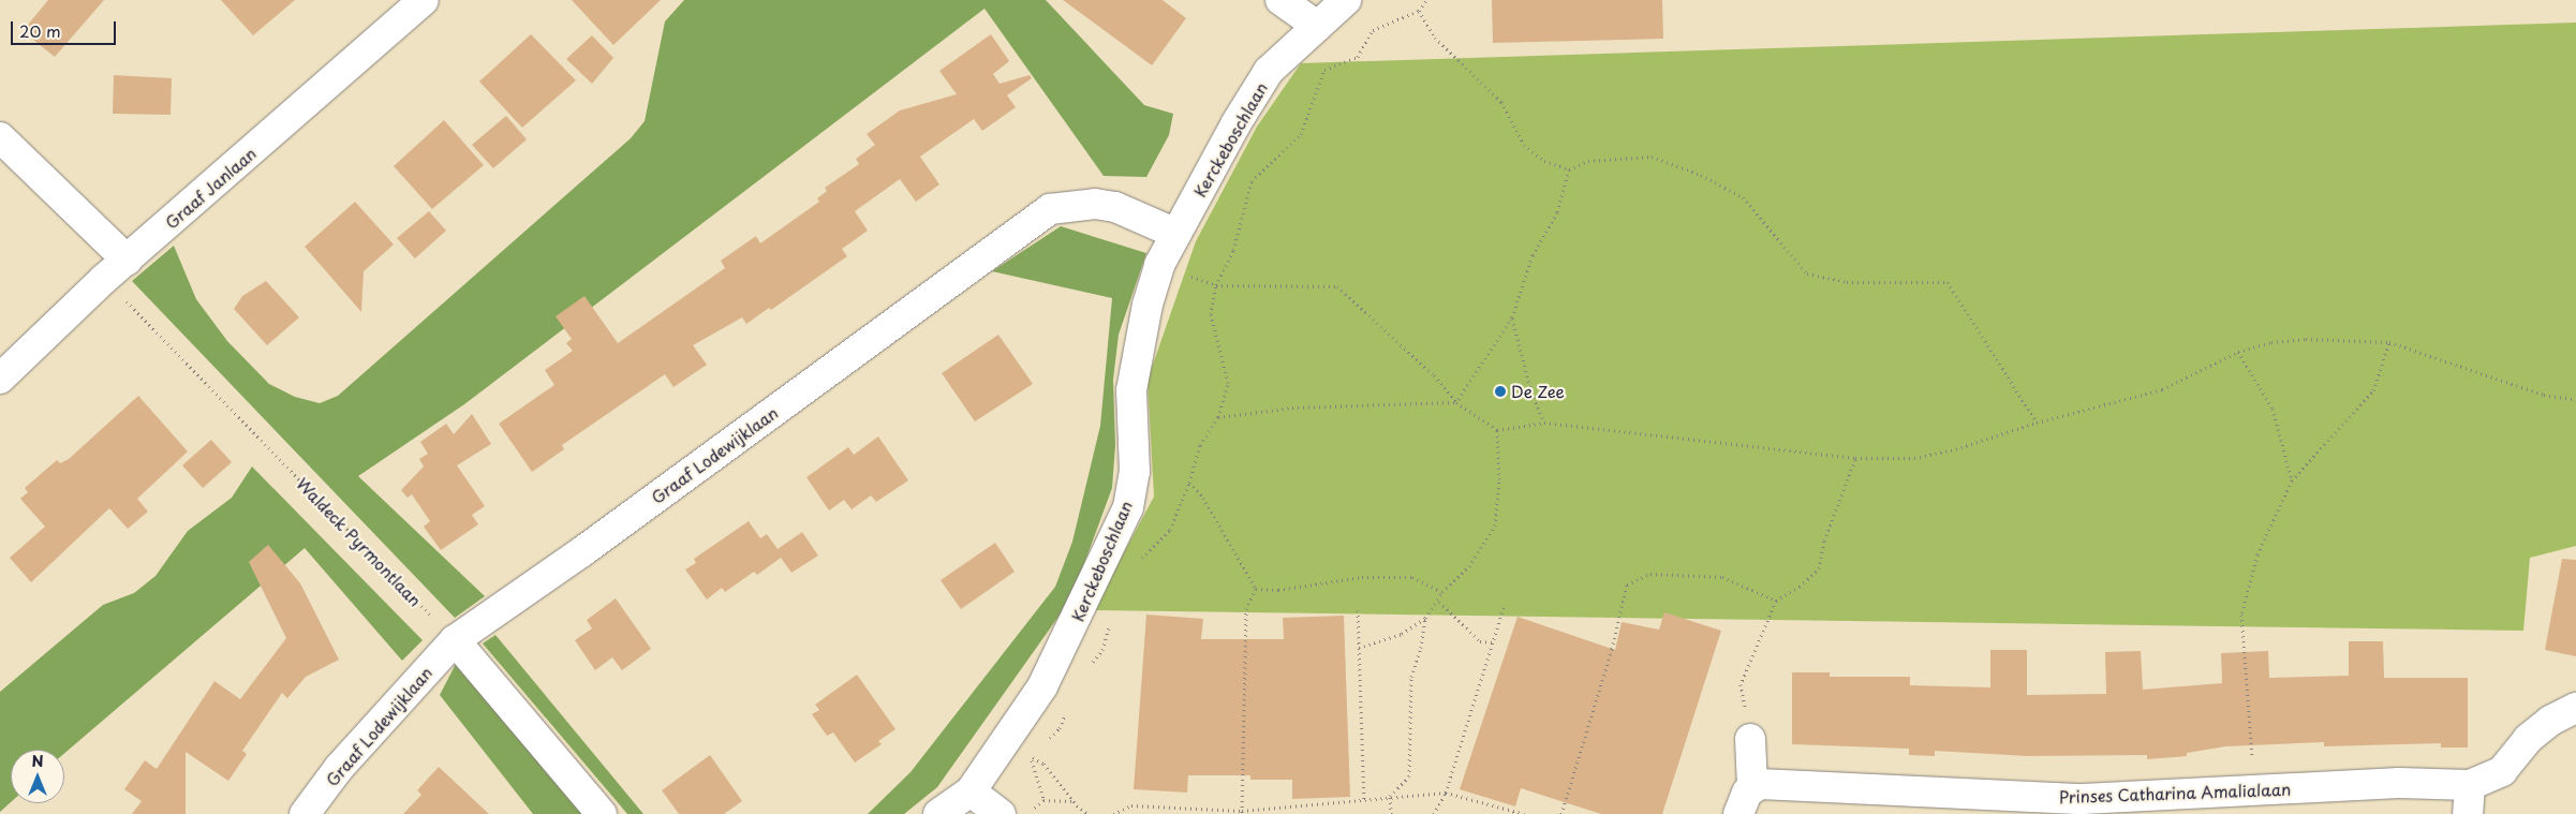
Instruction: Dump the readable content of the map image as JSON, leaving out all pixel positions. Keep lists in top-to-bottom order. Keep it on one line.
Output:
{"streets":{"street":["Kerckeboschlaan","Graaf Janlaan","Graaf Lodewijklaan","Prinses Catharina Amalialaan"],"path":["Waldeck Pyrmontlaan"]},"crossings":[["Kerckeboschlaan","Graaf Lodewijklaan"],["Graaf Janlaan","Waldeck Pyrmontlaan"],["Graaf Lodewijklaan","Waldeck Pyrmontlaan"]],"places":["De Zee"],"scale_bar":"20 m","north":"top"}
